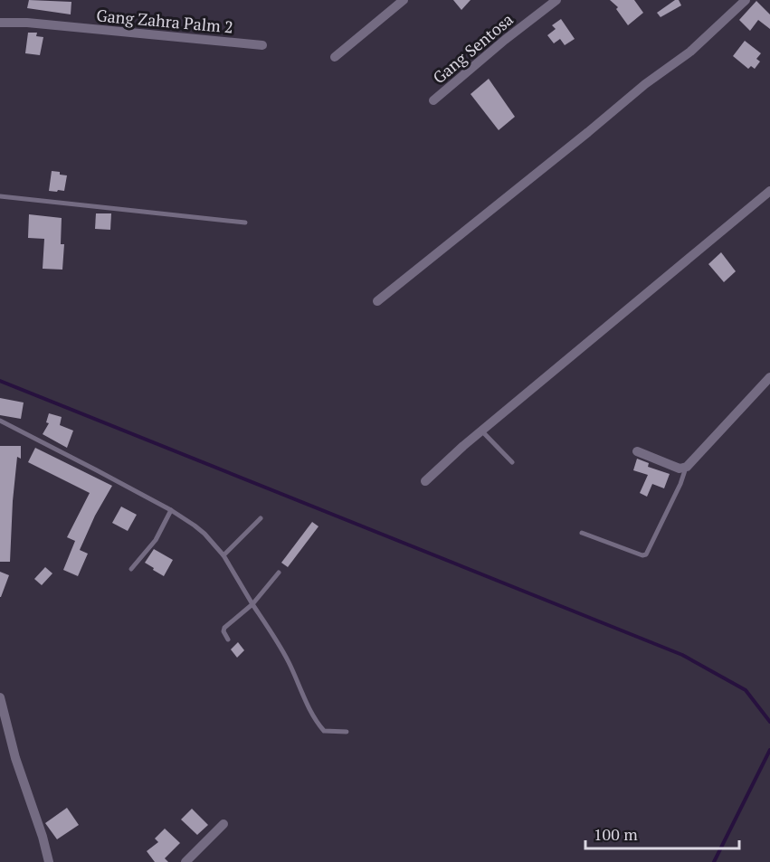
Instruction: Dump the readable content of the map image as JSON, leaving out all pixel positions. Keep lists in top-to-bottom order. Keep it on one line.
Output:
{"streets":{"street":["Gang Zahra Palm 2","Gang Sentosa"]},"scale_bar":"100 m"}
